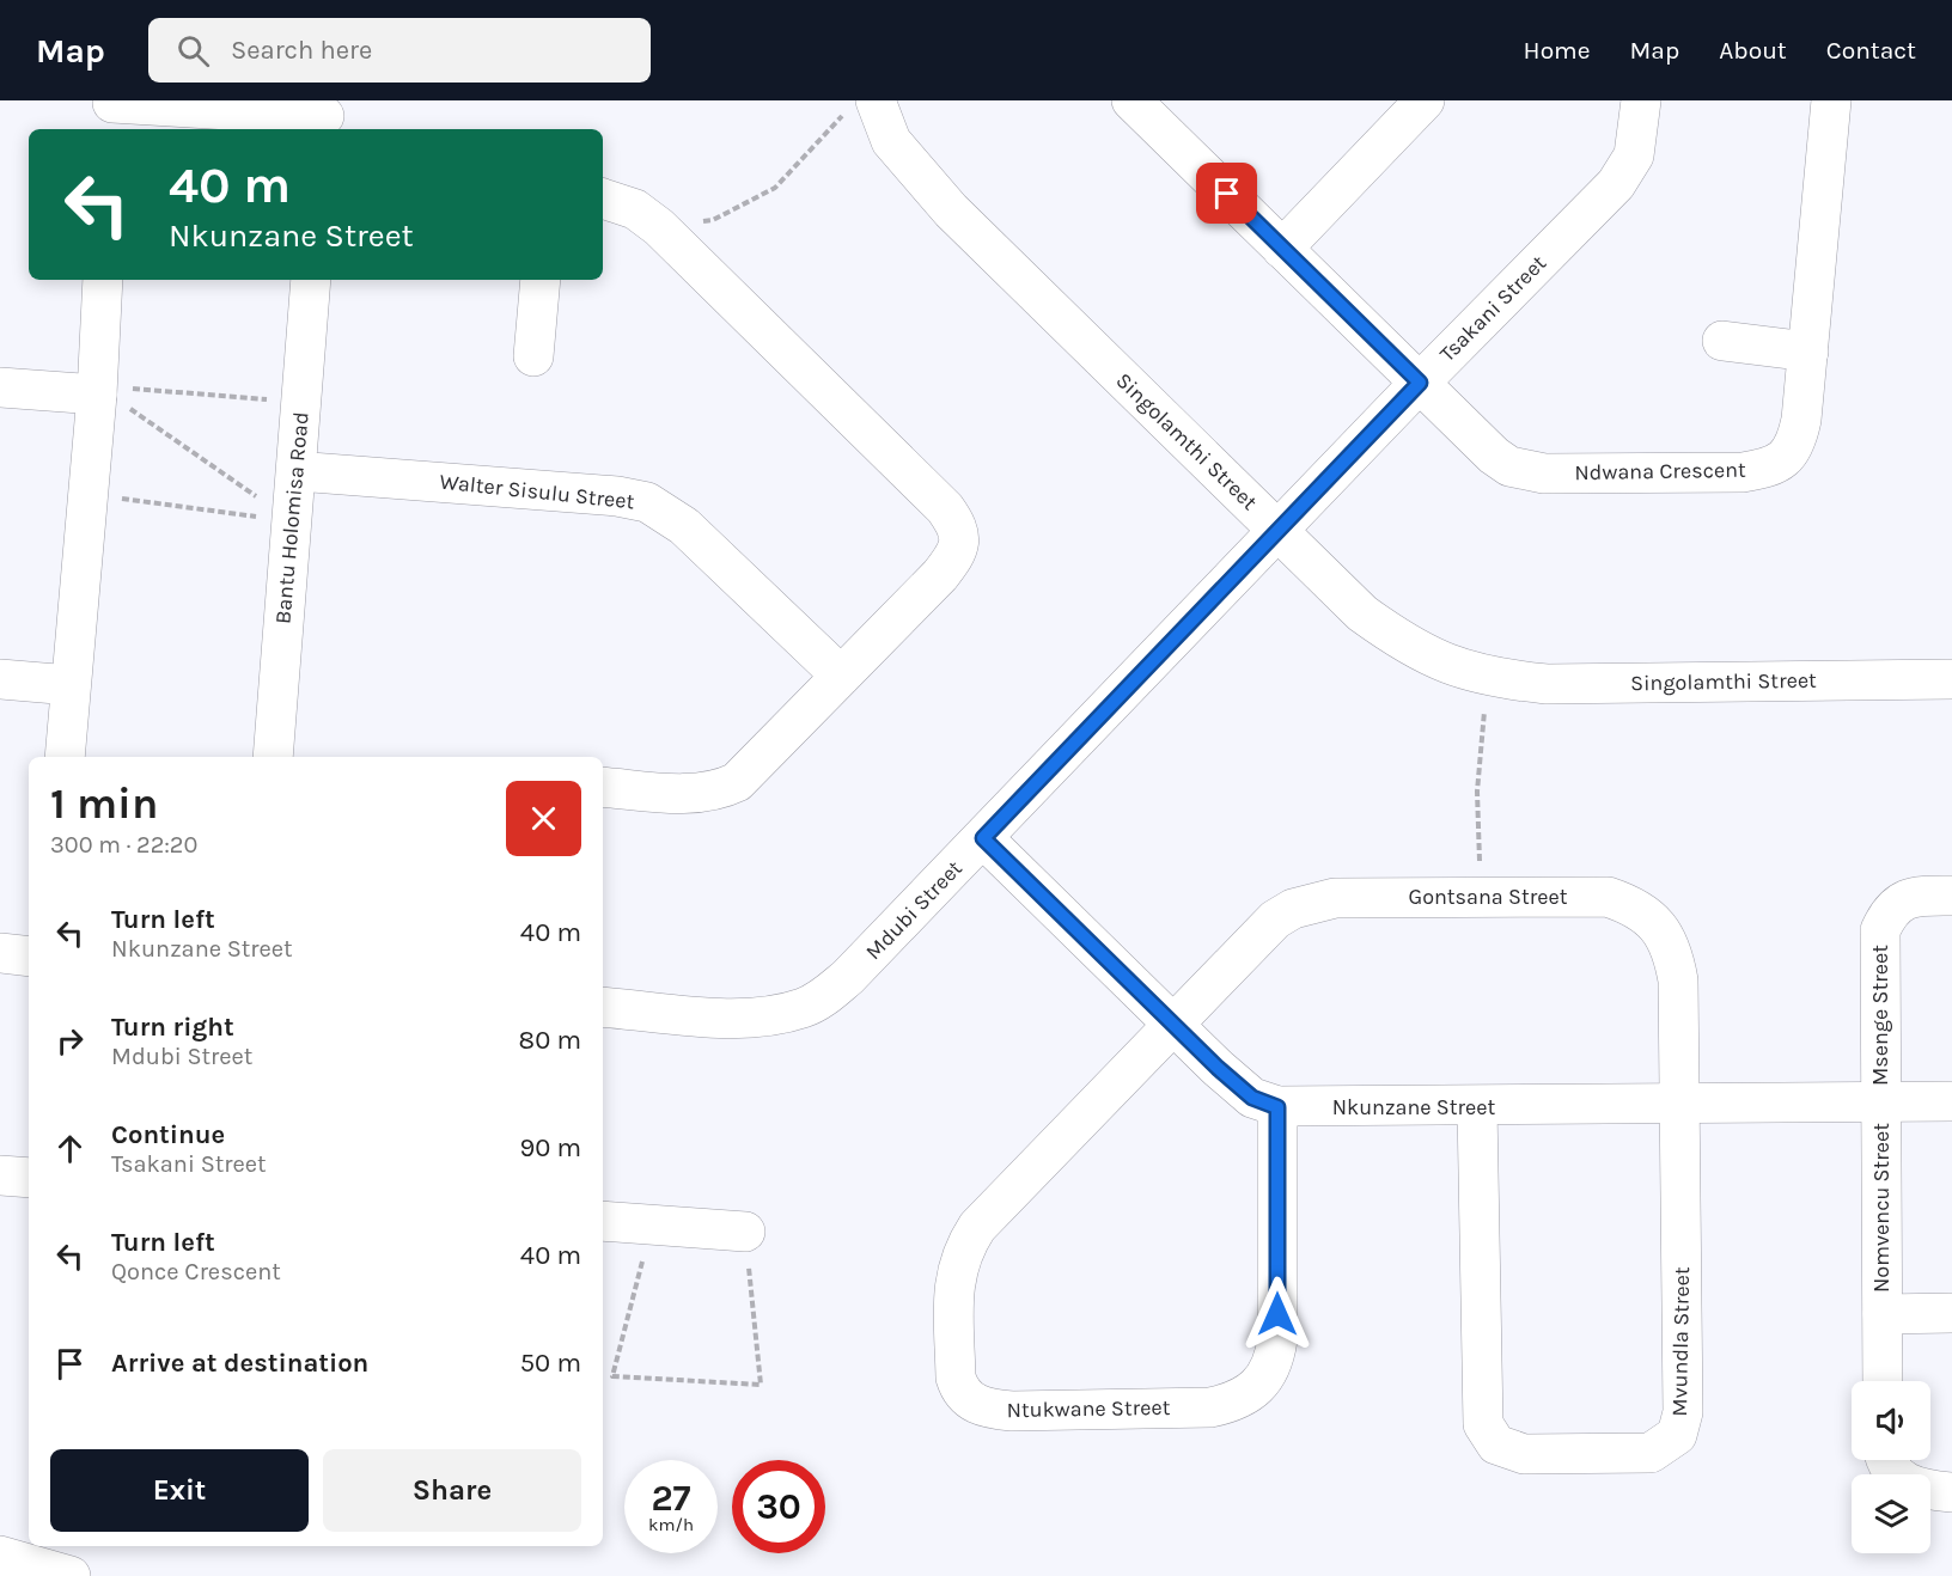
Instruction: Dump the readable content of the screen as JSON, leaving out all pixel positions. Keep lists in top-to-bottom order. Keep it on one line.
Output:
{"streets":{"street":["Tsakani Street","Singolamthi Street","Ndwana Crescent","Walter Sisulu Street","Bantu Holomisa Road","Gontsana Street","Mdubi Street","Msenge Street","Nkunzane Street","Nomvencu Street","Mvundla Street","Ntukwane Street"]},"crossings":[["Tsakani Street","Singolamthi Street"],["Tsakani Street","Ndwana Crescent"],["Tsakani Street","Mdubi Street"],["Singolamthi Street","Mdubi Street"],["Walter Sisulu Street","Bantu Holomisa Road"],["Gontsana Street","Nkunzane Street"],["Gontsana Street","Mvundla Street"],["Gontsana Street","Ntukwane Street"],["Mdubi Street","Nkunzane Street"],["Msenge Street","Nkunzane Street"],["Msenge Street","Nomvencu Street"],["Nkunzane Street","Nomvencu Street"],["Nkunzane Street","Mvundla Street"],["Nkunzane Street","Ntukwane Street"]],"page":{"header":"Map","search":"Search here","nav":["Home","Map","About","Contact"],"turn":["40 m","Nkunzane Street"],"heading":["1 min","300 m · 22:20"],"list":[{"name":"Turn left","note":"Nkunzane Street","value":"40 m"},{"name":"Turn right","note":"Mdubi Street","value":"80 m"},{"name":"Continue","note":"Tsakani Street","value":"90 m"},{"name":"Turn left","note":"Qonce Crescent","value":"40 m"},{"name":"Arrive at destination","value":"50 m"}],"buttons":["Exit","Share"],"speed":"27 km/h","limit":"30"}}
